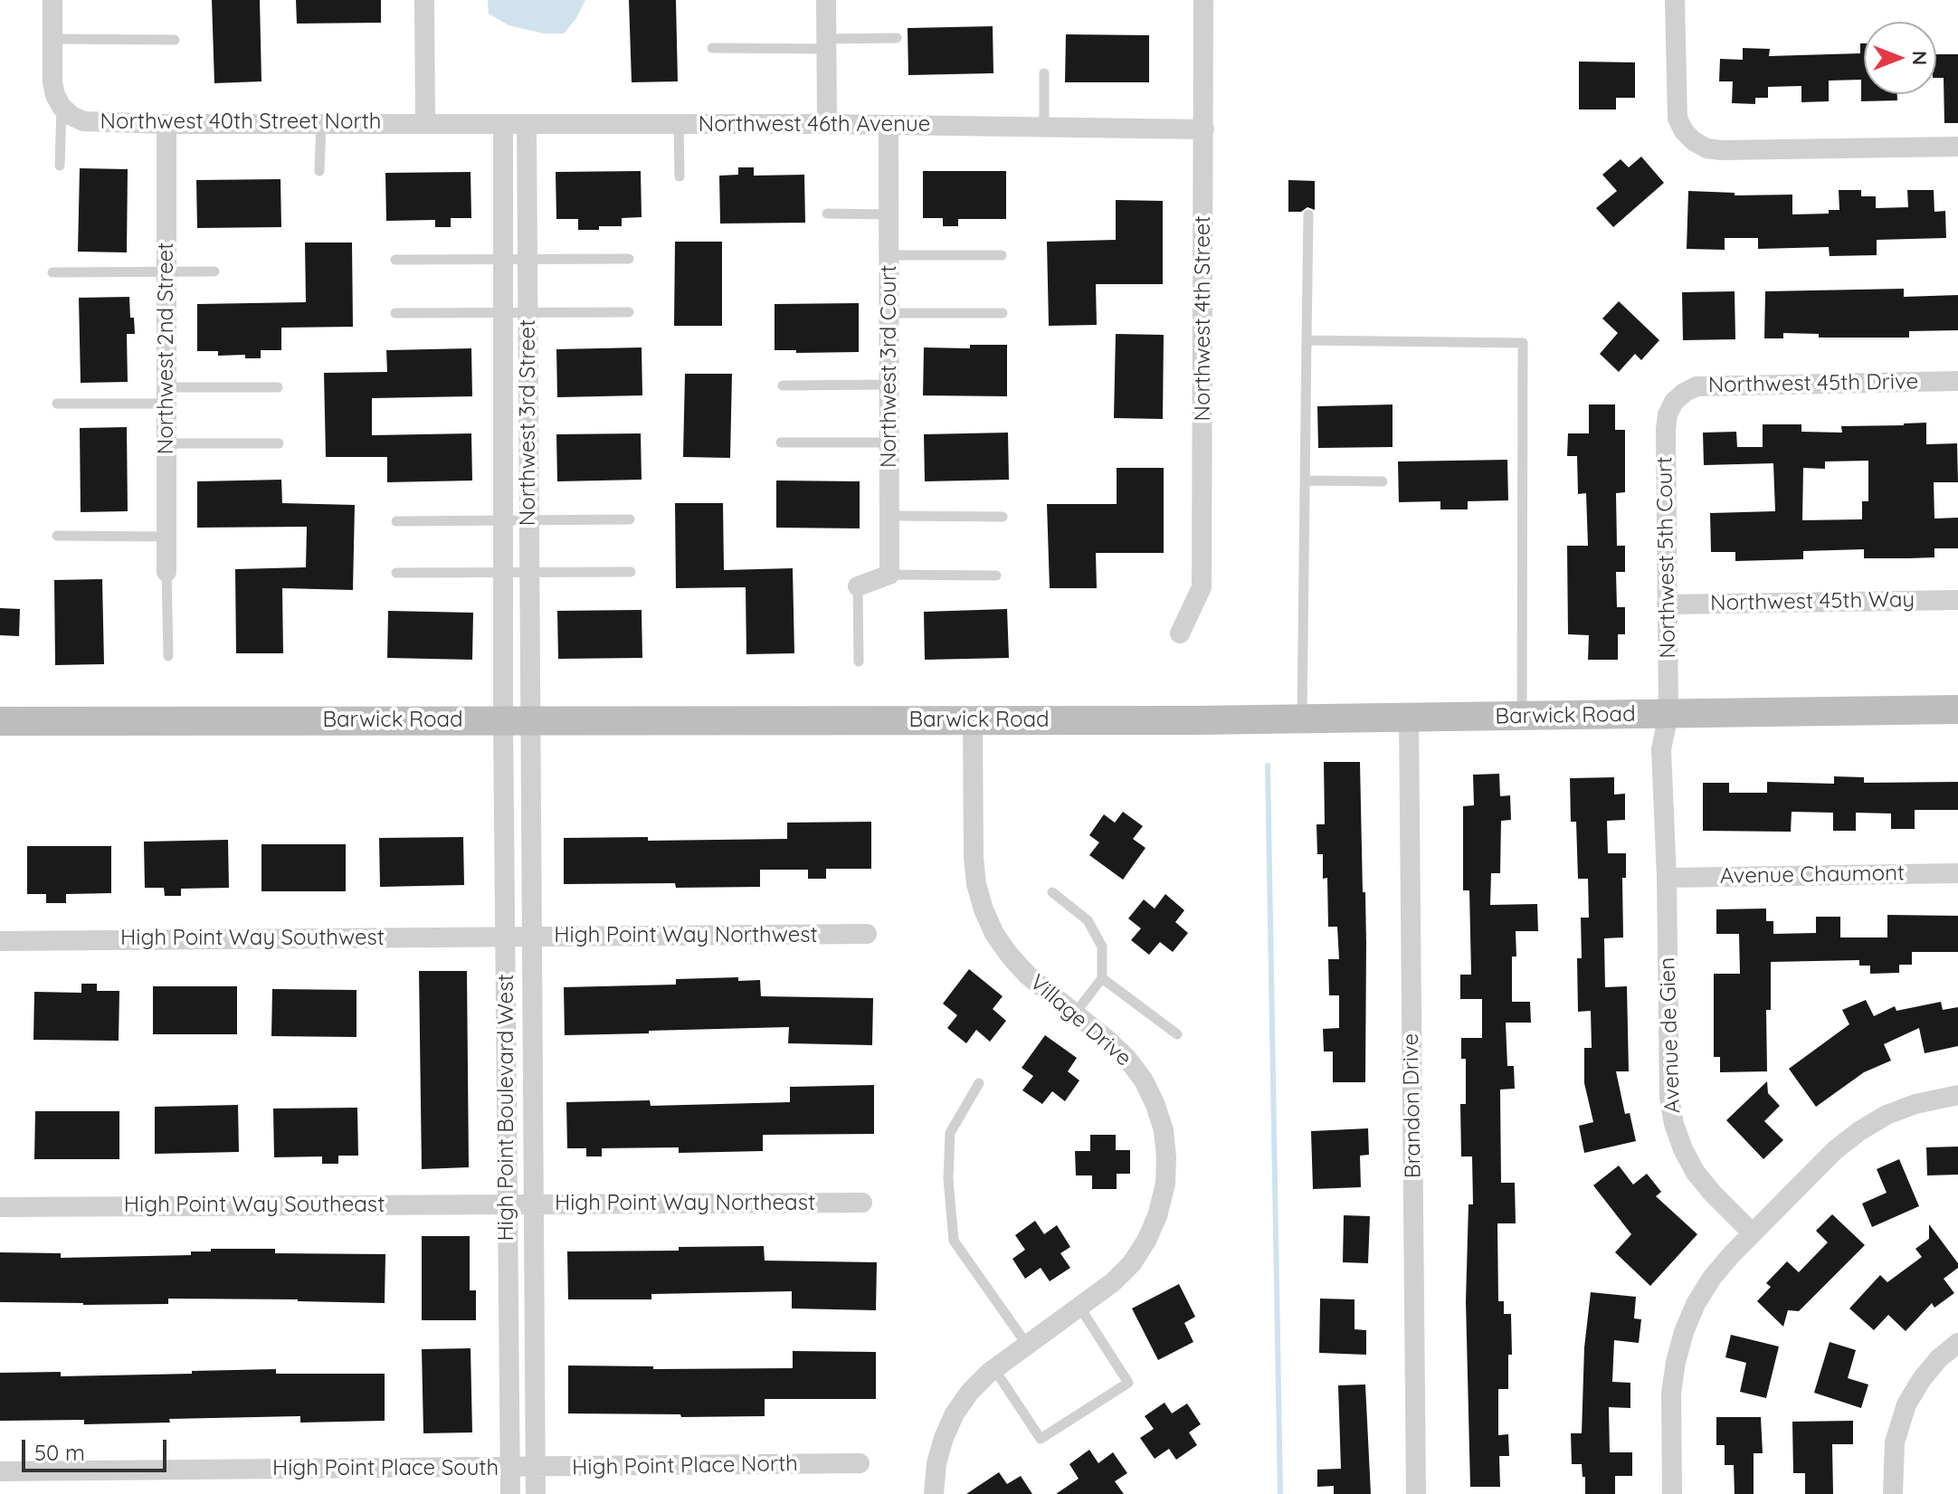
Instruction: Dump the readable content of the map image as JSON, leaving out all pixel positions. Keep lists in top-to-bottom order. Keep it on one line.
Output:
{"streets":{"street":["Northwest 40th Street North","Northwest 46th Avenue","Northwest 4th Street","Northwest 2nd Street","Northwest 3rd Court","Northwest 45th Drive","Northwest 3rd Street","Northwest 5th Court","Northwest 45th Way","Barwick Road","Avenue Chaumont","High Point Way Northwest","High Point Way Southwest","Village Drive","Avenue de Gien","Brandon Drive","High Point Boulevard West","High Point Way Northeast","High Point Way Southeast","High Point Place North","High Point Place South"]},"crossings":[["Northwest 40th Street North","Northwest 46th Avenue"],["Northwest 40th Street North","Northwest 2nd Street"],["Northwest 46th Avenue","Northwest 4th Street"],["Northwest 46th Avenue","Northwest 3rd Court"],["Northwest 46th Avenue","Northwest 3rd Street"],["Northwest 45th Drive","Northwest 5th Court"],["Northwest 3rd Street","Barwick Road"],["Northwest 3rd Street","High Point Boulevard West"],["Northwest 5th Court","Northwest 45th Way"],["Northwest 5th Court","Barwick Road"],["Northwest 5th Court","Avenue de Gien"],["Barwick Road","Village Drive"],["Barwick Road","Avenue de Gien"],["Barwick Road","Brandon Drive"],["Barwick Road","High Point Boulevard West"],["Avenue Chaumont","Avenue de Gien"],["High Point Way Northwest","High Point Way Southwest"],["High Point Way Northwest","High Point Boulevard West"],["High Point Way Southwest","High Point Boulevard West"],["High Point Boulevard West","High Point Way Northeast"],["High Point Boulevard West","High Point Way Southeast"],["High Point Boulevard West","High Point Place North"],["High Point Boulevard West","High Point Place South"],["High Point Way Northeast","High Point Way Southeast"],["High Point Place North","High Point Place South"]],"scale_bar":"50 m","north":"right"}
